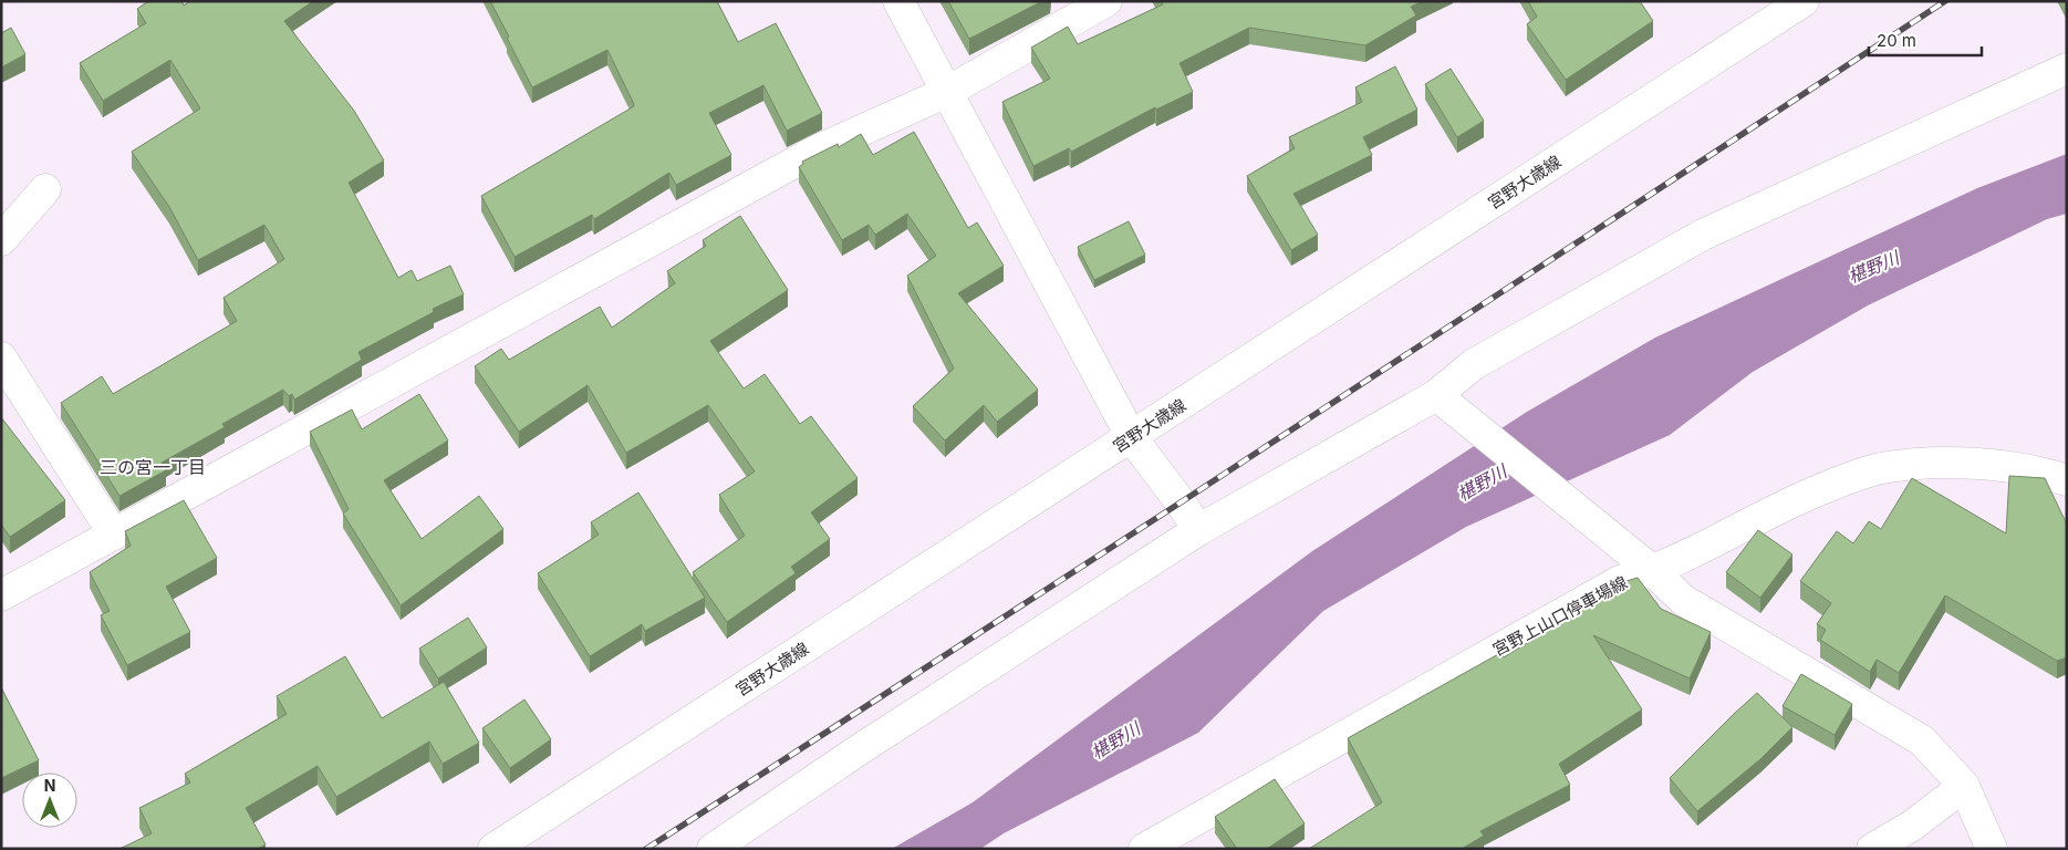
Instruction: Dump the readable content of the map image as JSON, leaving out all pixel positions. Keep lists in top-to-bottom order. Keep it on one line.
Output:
{"streets":{"street":["宮野大歳線","宮野上山口停車場線"]},"districts":["三の宮一丁目"],"water":["椹野川"],"scale_bar":"20 m","north":"top"}
